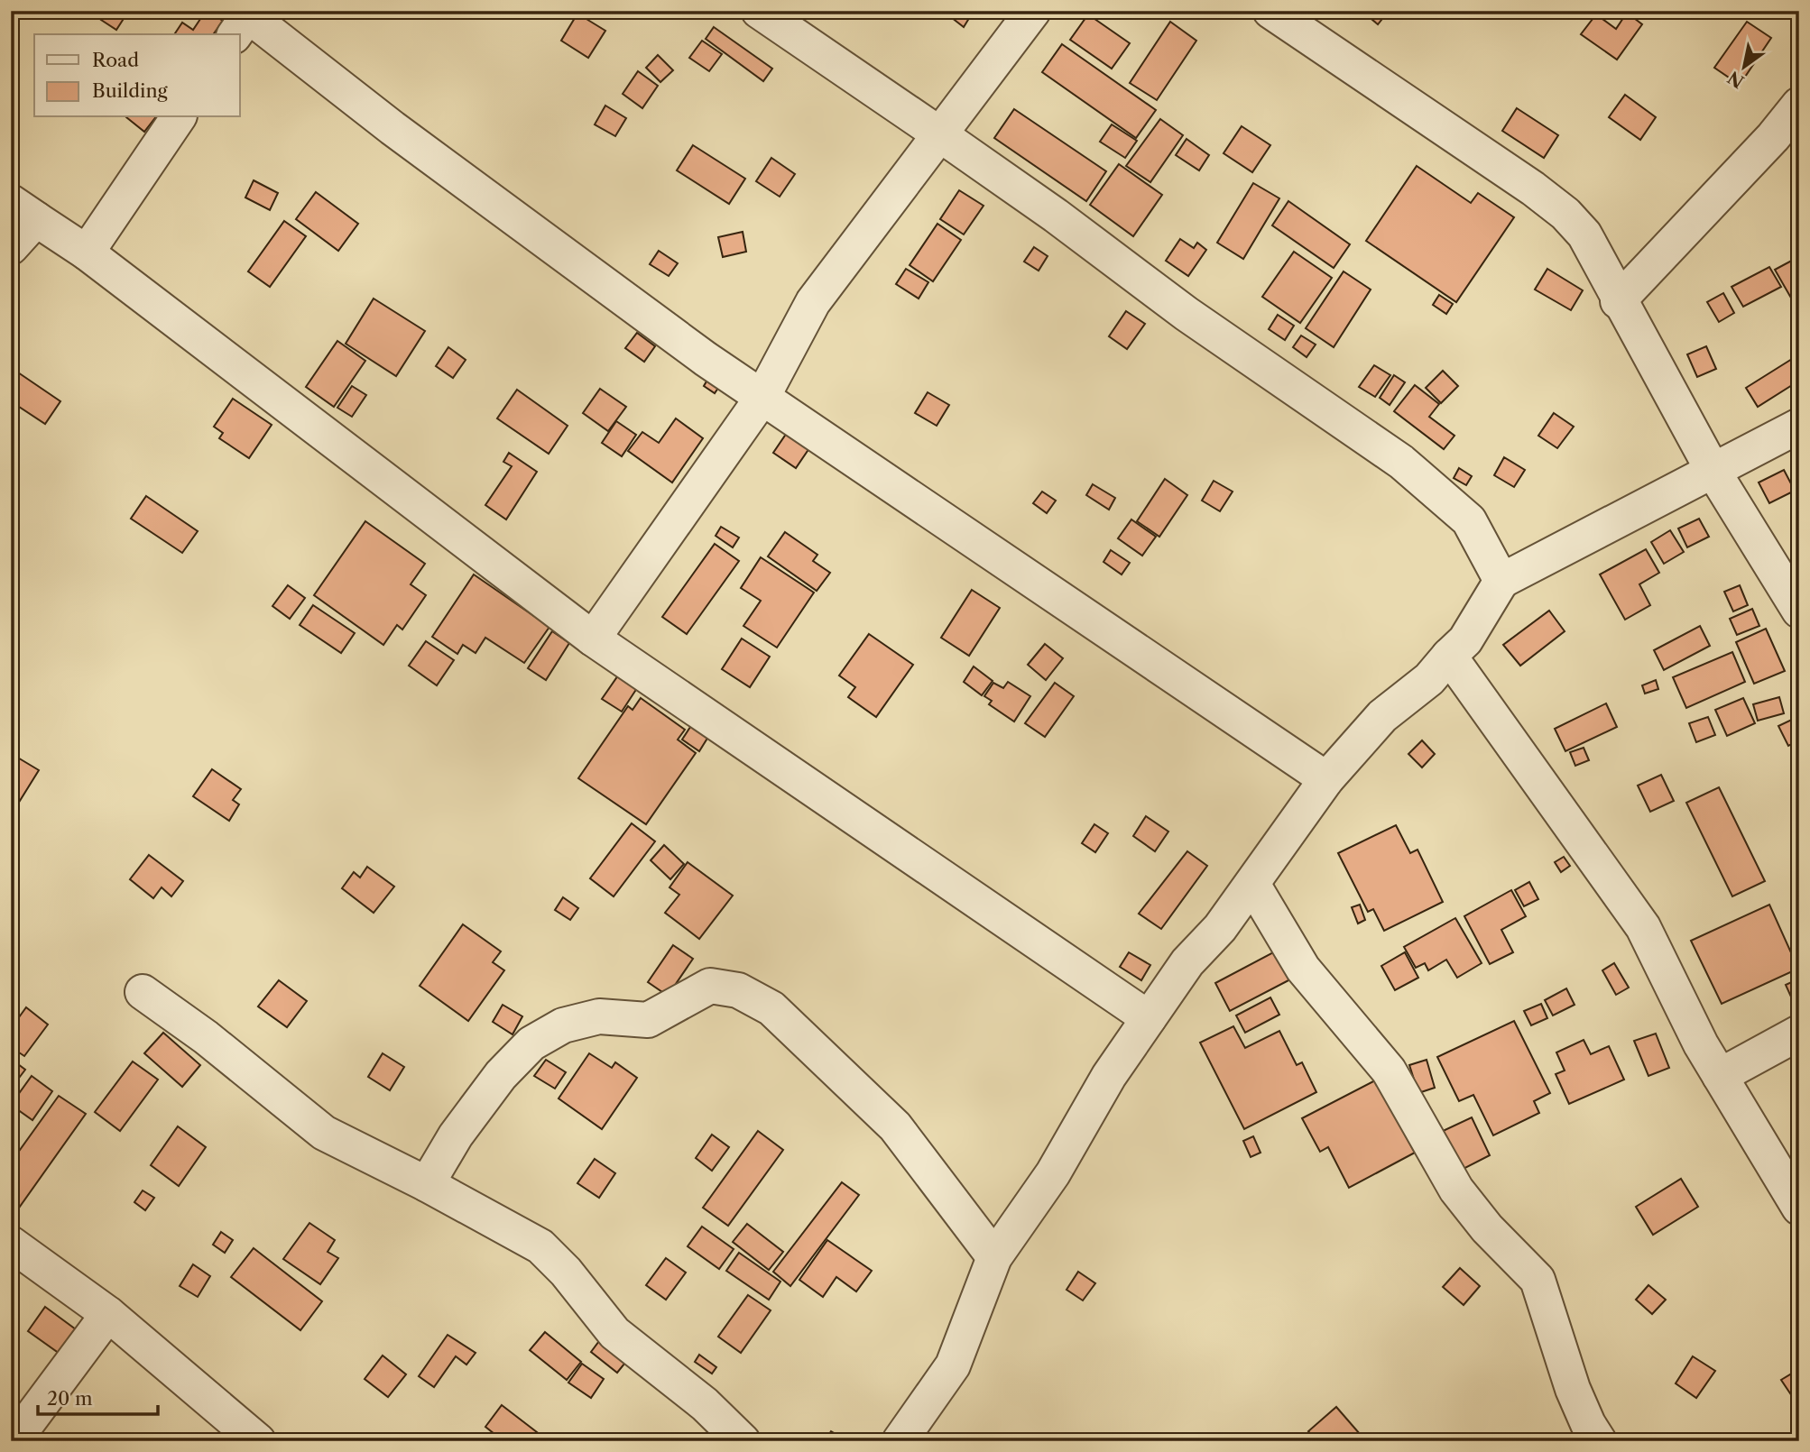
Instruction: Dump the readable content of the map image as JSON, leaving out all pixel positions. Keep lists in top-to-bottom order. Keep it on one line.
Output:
{"legend":["Road","Building"],"scale_bar":"20 m","north":"bottom left"}
